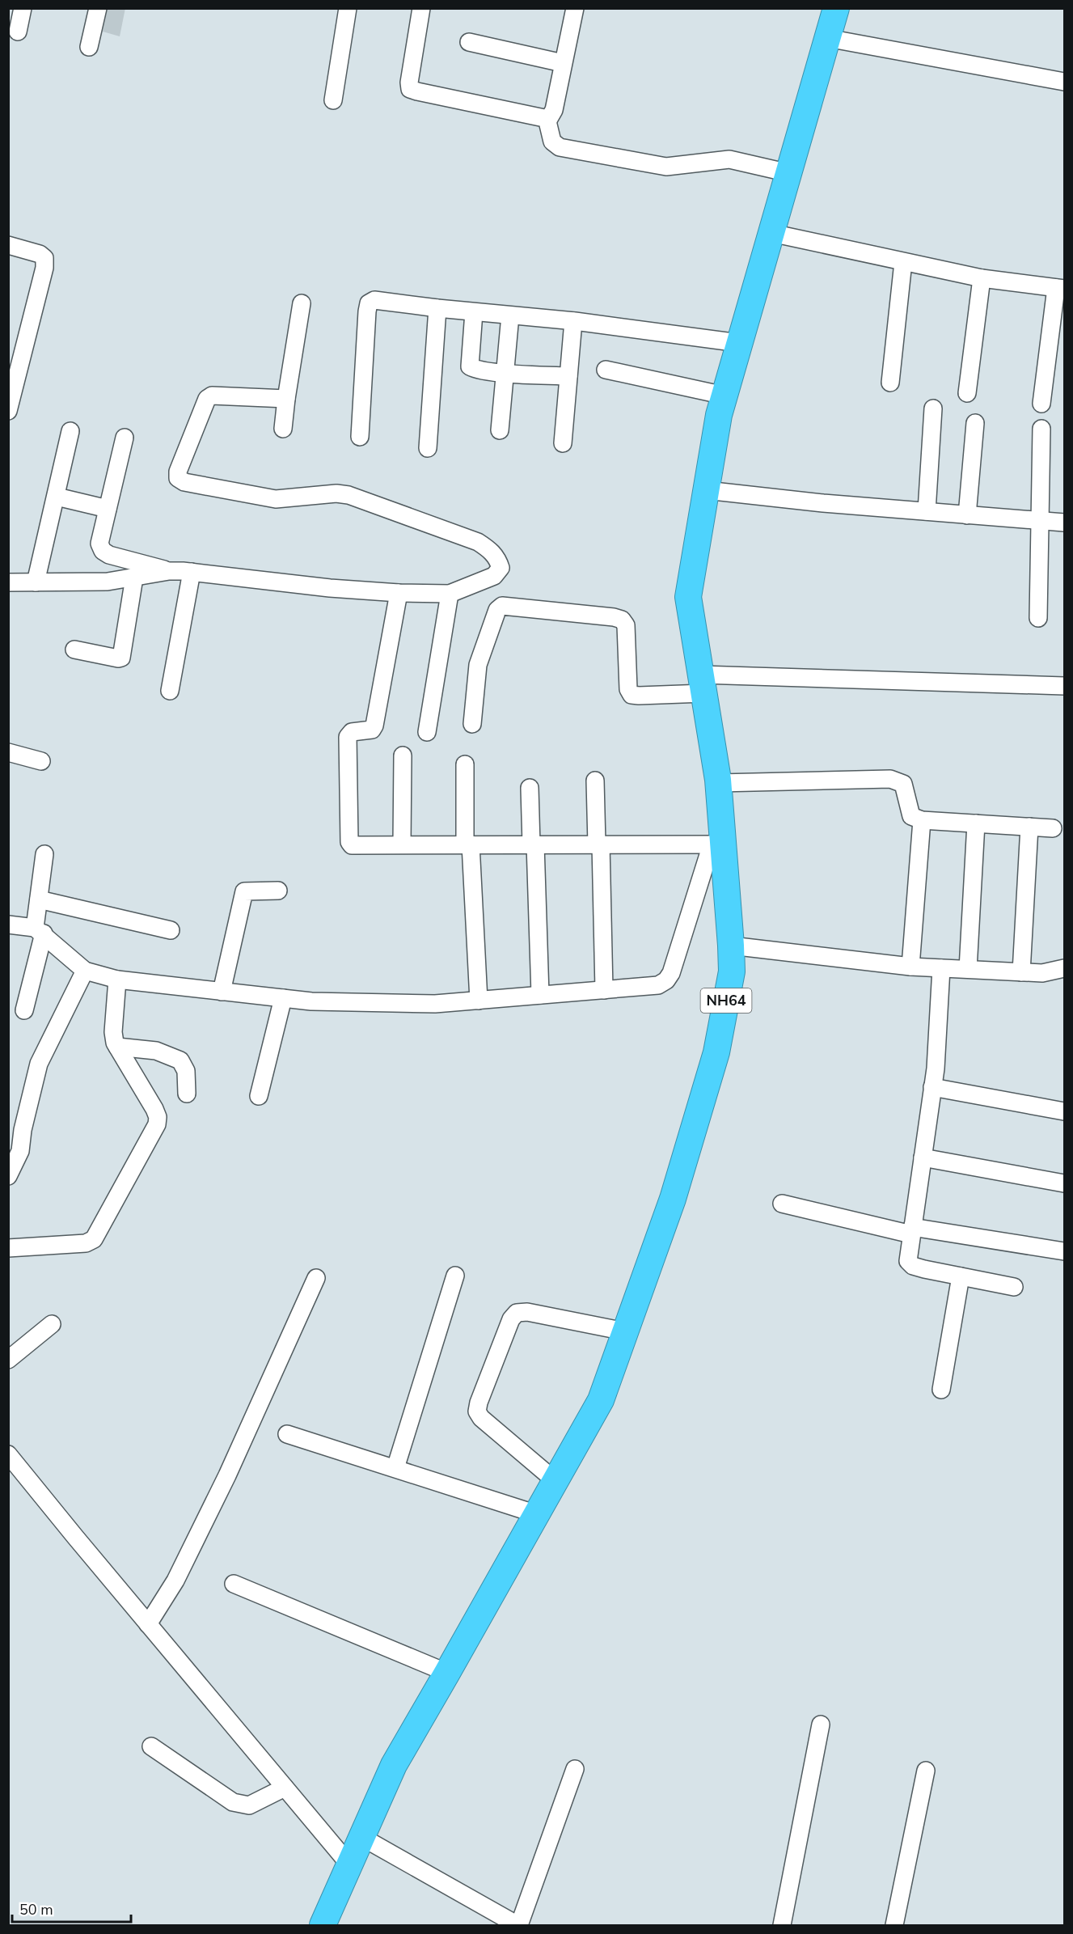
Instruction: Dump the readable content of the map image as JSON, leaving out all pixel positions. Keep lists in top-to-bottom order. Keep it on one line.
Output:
{"streets":{"highway":["NH64"]},"scale_bar":"50 m"}
